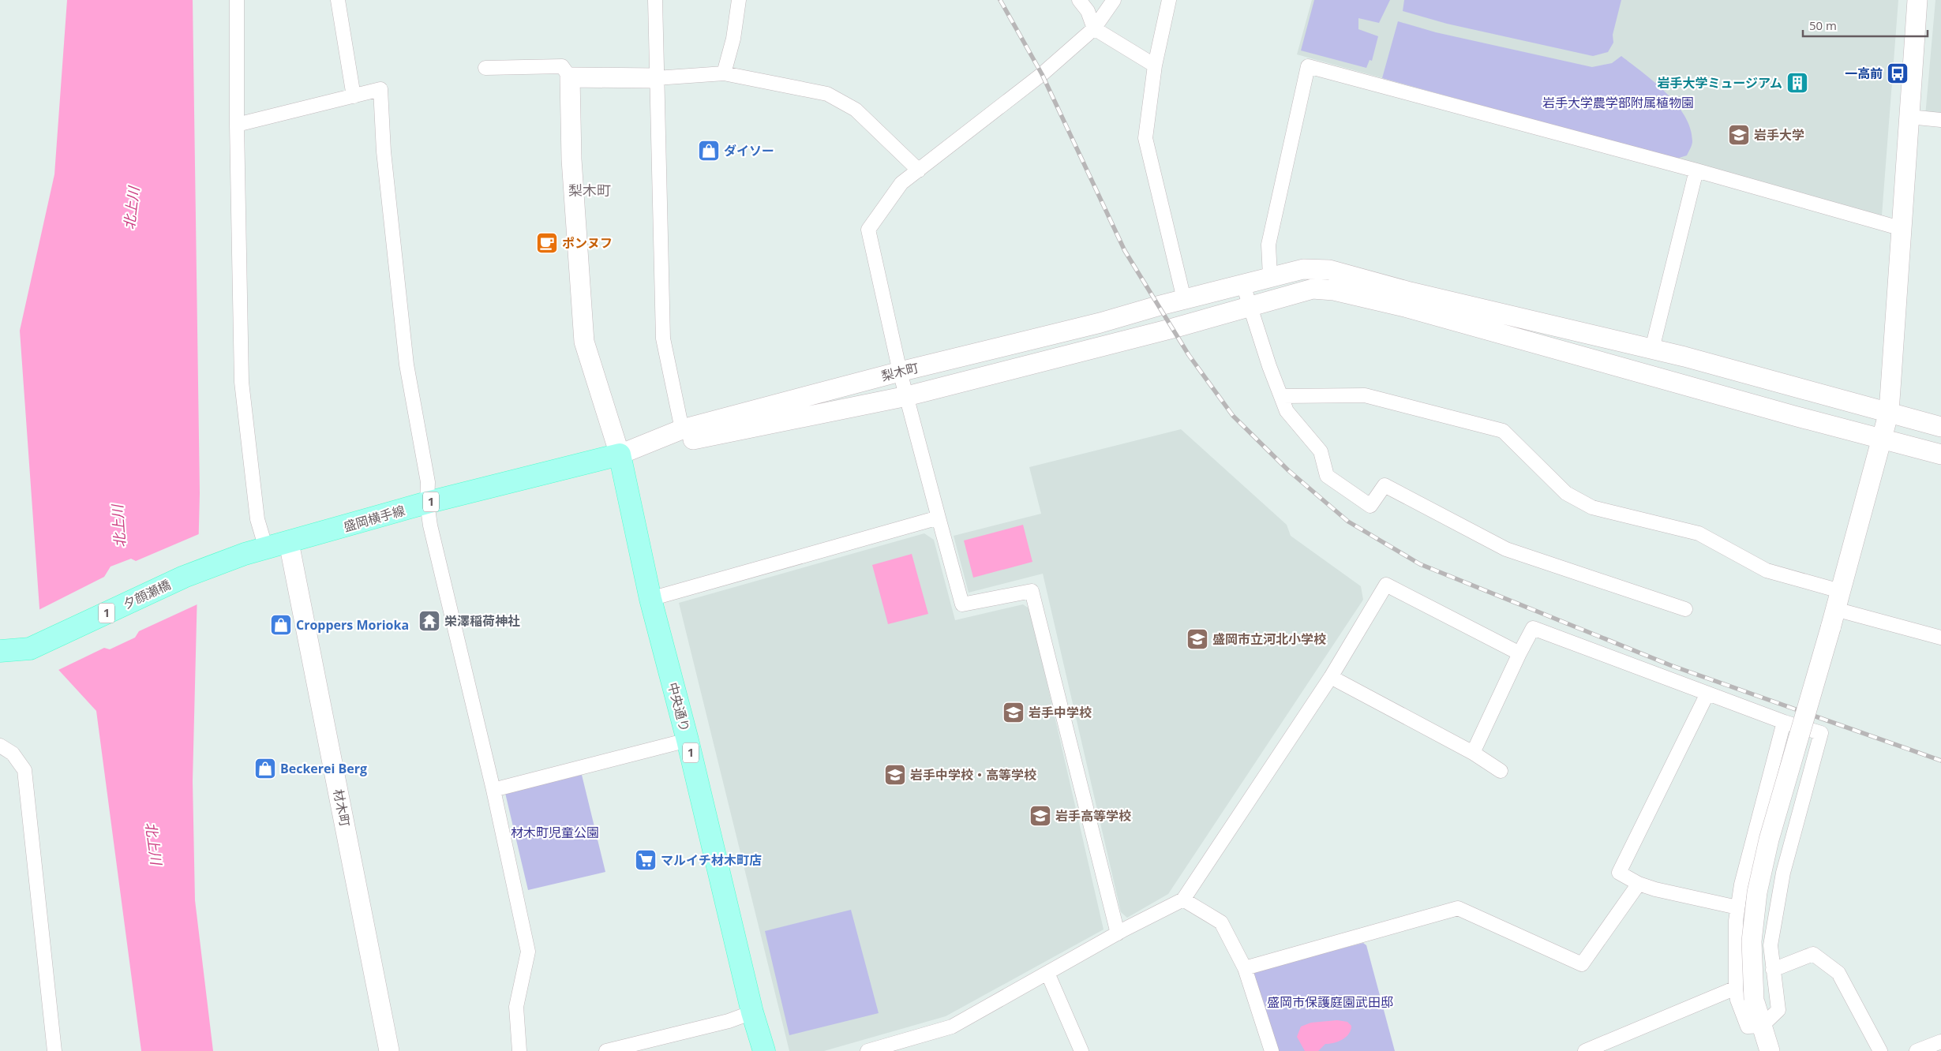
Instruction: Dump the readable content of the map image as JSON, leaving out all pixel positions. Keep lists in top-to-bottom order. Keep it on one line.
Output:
{"streets":{"main road":["1","盛岡横手線","夕顔瀬橋","中央通り"],"street":["梨木町","材木町"]},"crossings":[["梨木町","盛岡横手線"],["梨木町","中央通り"],["盛岡横手線","夕顔瀬橋"],["盛岡横手線","中央通り"],["盛岡横手線","材木町"]],"districts":["梨木町"],"water":["北上川"],"parks":["岩手大学農学部附属植物園","材木町児童公園","盛岡市保護庭園武田邸"],"places":{"bus stop":["一高前"],"building":["岩手大学ミュージアム"],"school or university":["岩手大学","盛岡市立河北小学校","岩手中学校","岩手中学校・高等学校","岩手高等学校"],"shop":["ダイソー","Croppers Morioka","Beckerei Berg"],"cafe":["ポンヌフ"],"temple":["栄澤稲荷神社"],"supermarket":["マルイチ材木町店"]},"scale_bar":"50 m"}
